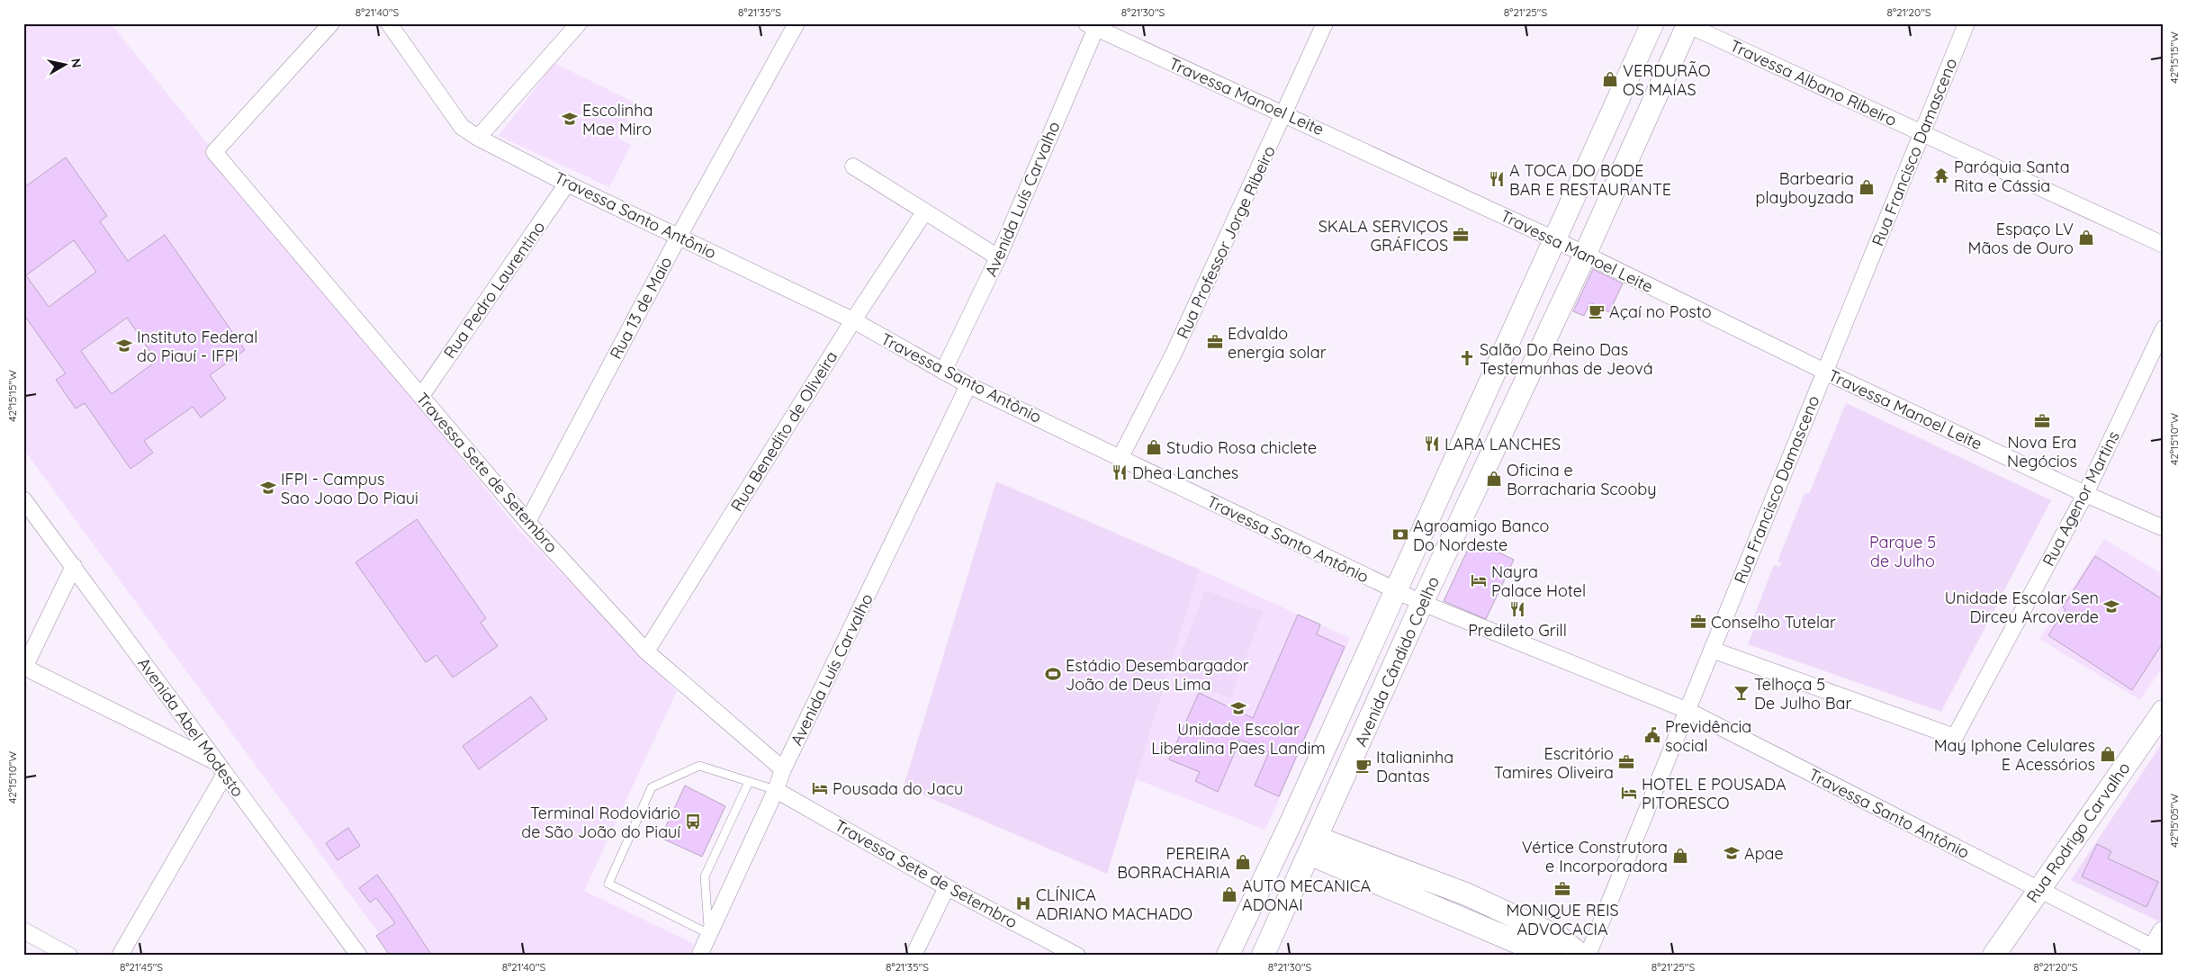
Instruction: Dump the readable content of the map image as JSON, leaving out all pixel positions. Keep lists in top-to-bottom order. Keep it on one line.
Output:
{"streets":{"main road":["Avenida Cândido Coelho","Rua Rodrigo Carvalho"],"street":["Travessa Albano Ribeiro","Travessa Manoel Leite","Rua Francisco Damasceno","Avenida Luís Carvalho","Travessa Santo Antônio","Rua Professor Jorge Ribeiro","Rua Pedro Laurentino","Rua 13 de Maio","Rua Benedito de Oliveira","Travessa Sete de Setembro","Rua Agenor Martins","Avenida Abel Modesto"]},"crossings":[["Travessa Albano Ribeiro","Rua Francisco Damasceno"],["Travessa Albano Ribeiro","Avenida Cândido Coelho"],["Travessa Manoel Leite","Rua Francisco Damasceno"],["Travessa Manoel Leite","Avenida Luís Carvalho"],["Travessa Manoel Leite","Rua Professor Jorge Ribeiro"],["Travessa Manoel Leite","Rua Agenor Martins"],["Travessa Manoel Leite","Avenida Cândido Coelho"],["Rua Francisco Damasceno","Travessa Santo Antônio"],["Rua Francisco Damasceno","Rua Agenor Martins"],["Avenida Luís Carvalho","Travessa Santo Antônio"],["Avenida Luís Carvalho","Travessa Sete de Setembro"],["Travessa Santo Antônio","Rua Professor Jorge Ribeiro"],["Travessa Santo Antônio","Rua Pedro Laurentino"],["Travessa Santo Antônio","Rua 13 de Maio"],["Travessa Santo Antônio","Rua Benedito de Oliveira"],["Travessa Santo Antônio","Avenida Cândido Coelho"],["Travessa Santo Antônio","Rua Rodrigo Carvalho"],["Rua Pedro Laurentino","Travessa Sete de Setembro"],["Rua 13 de Maio","Travessa Sete de Setembro"],["Rua Benedito de Oliveira","Travessa Sete de Setembro"]],"parks":["Parque 5 de Julho"],"places":{"shop":["VERDURÃO OS MAIAS","Barbearia playboyzada","Espaço LV Mãos de Ouro","Studio Rosa chiclete","Oficina e Borracharia Scooby","May Iphone Celulares E Acessórios","Vértice Construtora e Incorporadora","PEREIRA BORRACHARIA","AUTO MECANICA ADONAI"],"school or university":["Escolinha Mae Miro","Instituto Federal do Piauí - IFPI","IFPI - Campus Sao Joao Do Piaui","Unidade Escolar Sen Dirceu Arcoverde","Unidade Escolar Liberalina Paes Landim","Apae"],"temple":["Paróquia Santa Rita e Cássia"],"restaurant":["A TOCA DO BODE BAR E RESTAURANTE","LARA LANCHES","Dhea Lanches","Predileto Grill"],"office":["SKALA SERVIÇOS GRÁFICOS","Edvaldo energia solar","Nova Era Negócios","Conselho Tutelar","Escritório Tamires Oliveira","MONIQUE REIS ADVOCACIA"],"cafe":["Açaí no Posto","Italianinha Dantas"],"church":["Salão Do Reino Das Testemunhas de Jeová"],"bank":["Agroamigo Banco Do Nordeste"],"hotel":["Nayra Palace Hotel","Pousada do Jacu","HOTEL E POUSADA PITORESCO"],"sports":["Estádio Desembargador João de Deus Lima"],"bar":["Telhoça 5 De Julho Bar"],"public building":["Previdência social"],"bus stop":["Terminal Rodoviário de São João do Piauí"],"hospital":["CLÍNICA ADRIANO MACHADO"]},"north":"right","coordinates":["8°21'40\"S","8°21'35\"S","8°21'30\"S","8°21'25\"S","8°21'20\"S","42°15'15\"W","42°15'10\"W","42°15'05\"W","8°21'45\"S"]}
